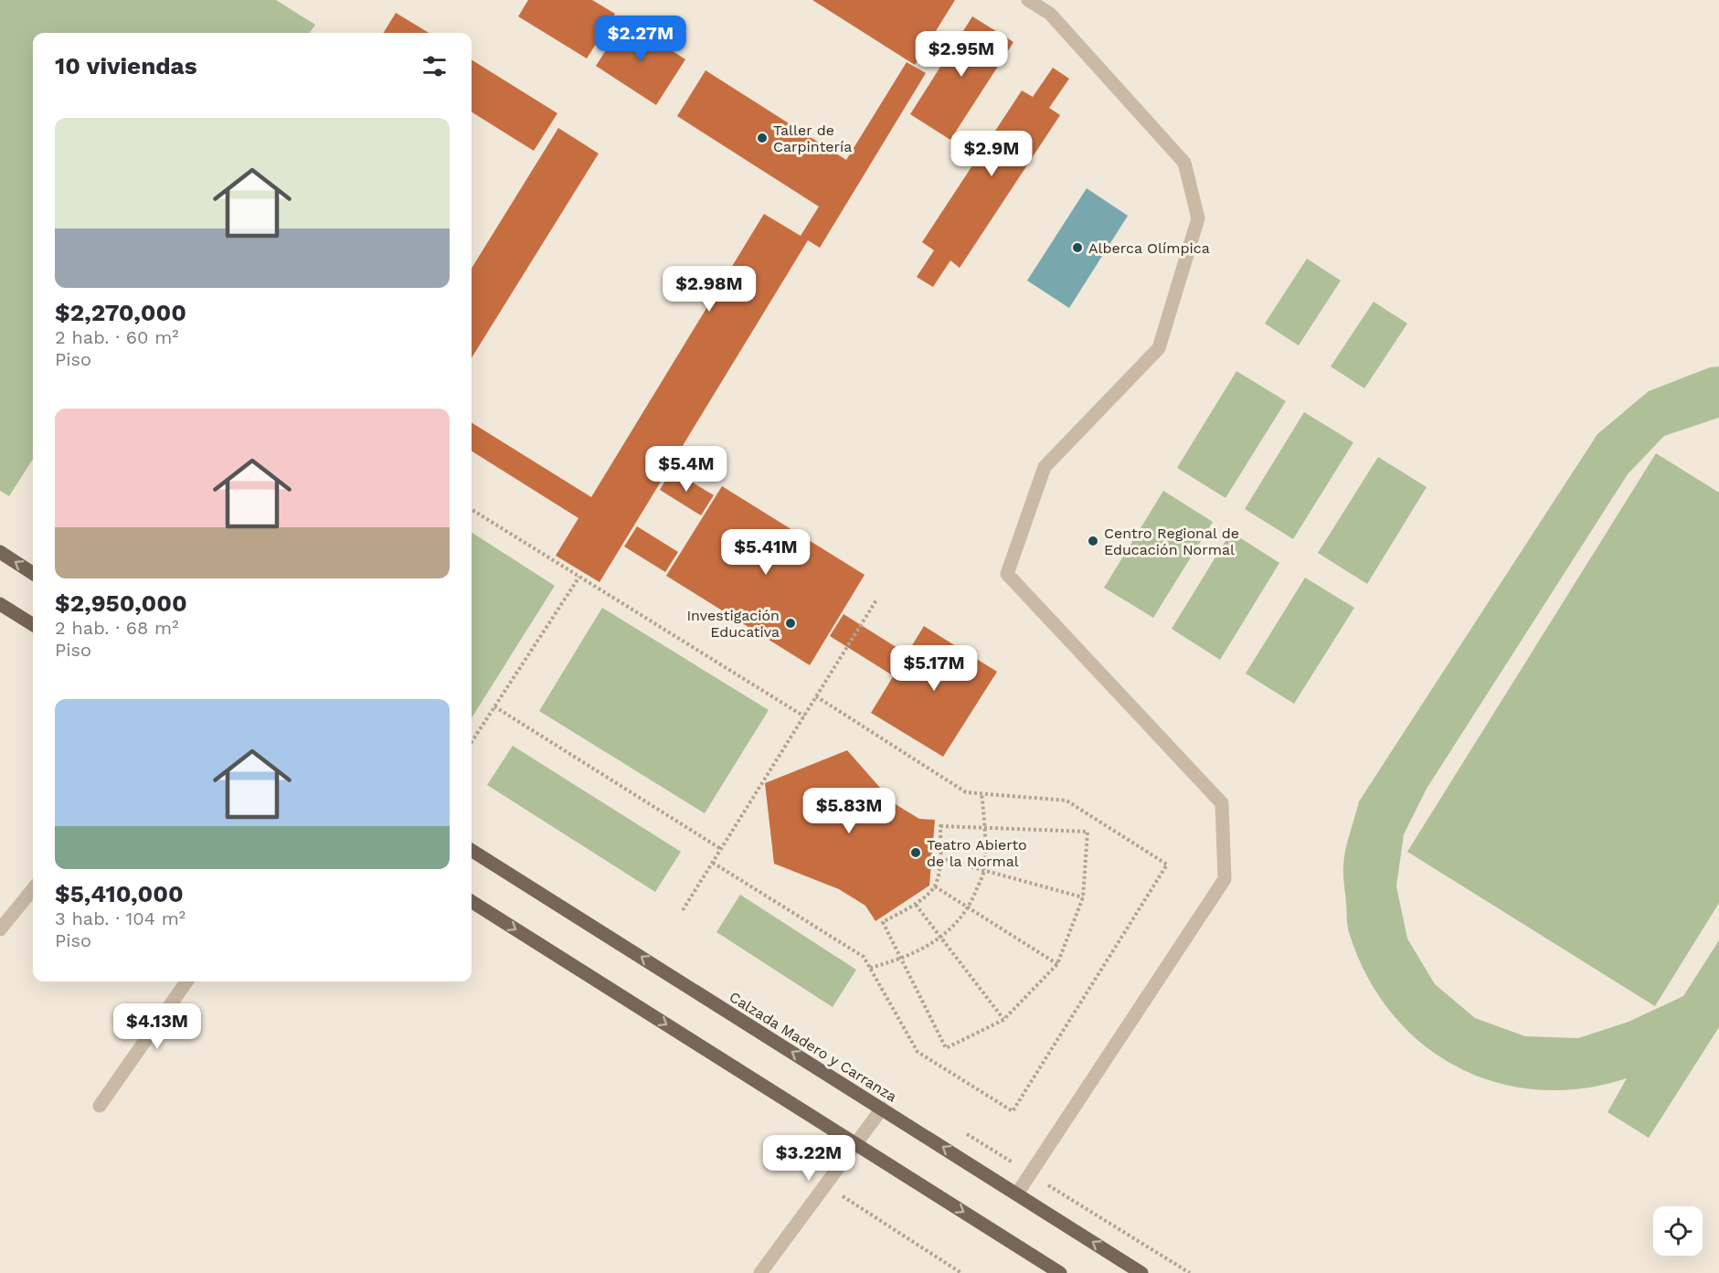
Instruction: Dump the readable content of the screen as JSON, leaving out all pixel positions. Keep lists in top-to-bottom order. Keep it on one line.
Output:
{"streets":{"main road":["Calzada Madero y Carranza"]},"places":["Taller de Carpintería","Alberca Olímpica","Centro Regional de Educación Normal","Investigación Educativa","Teatro Abierto de la Normal"],"page":{"price":["$2.27M","$2.95M","$2.9M","$2.98M","$5.4M","$5.41M","$5.17M","$5.83M","$4.13M","$3.22M"],"heading":"10 viviendas","list":[{"name":"$2,270,000","note":"2 hab. · 60 m² · Piso"},{"name":"$2,950,000","note":"2 hab. · 68 m² · Piso"},{"name":"$5,410,000","note":"3 hab. · 104 m² · Piso"}]}}
